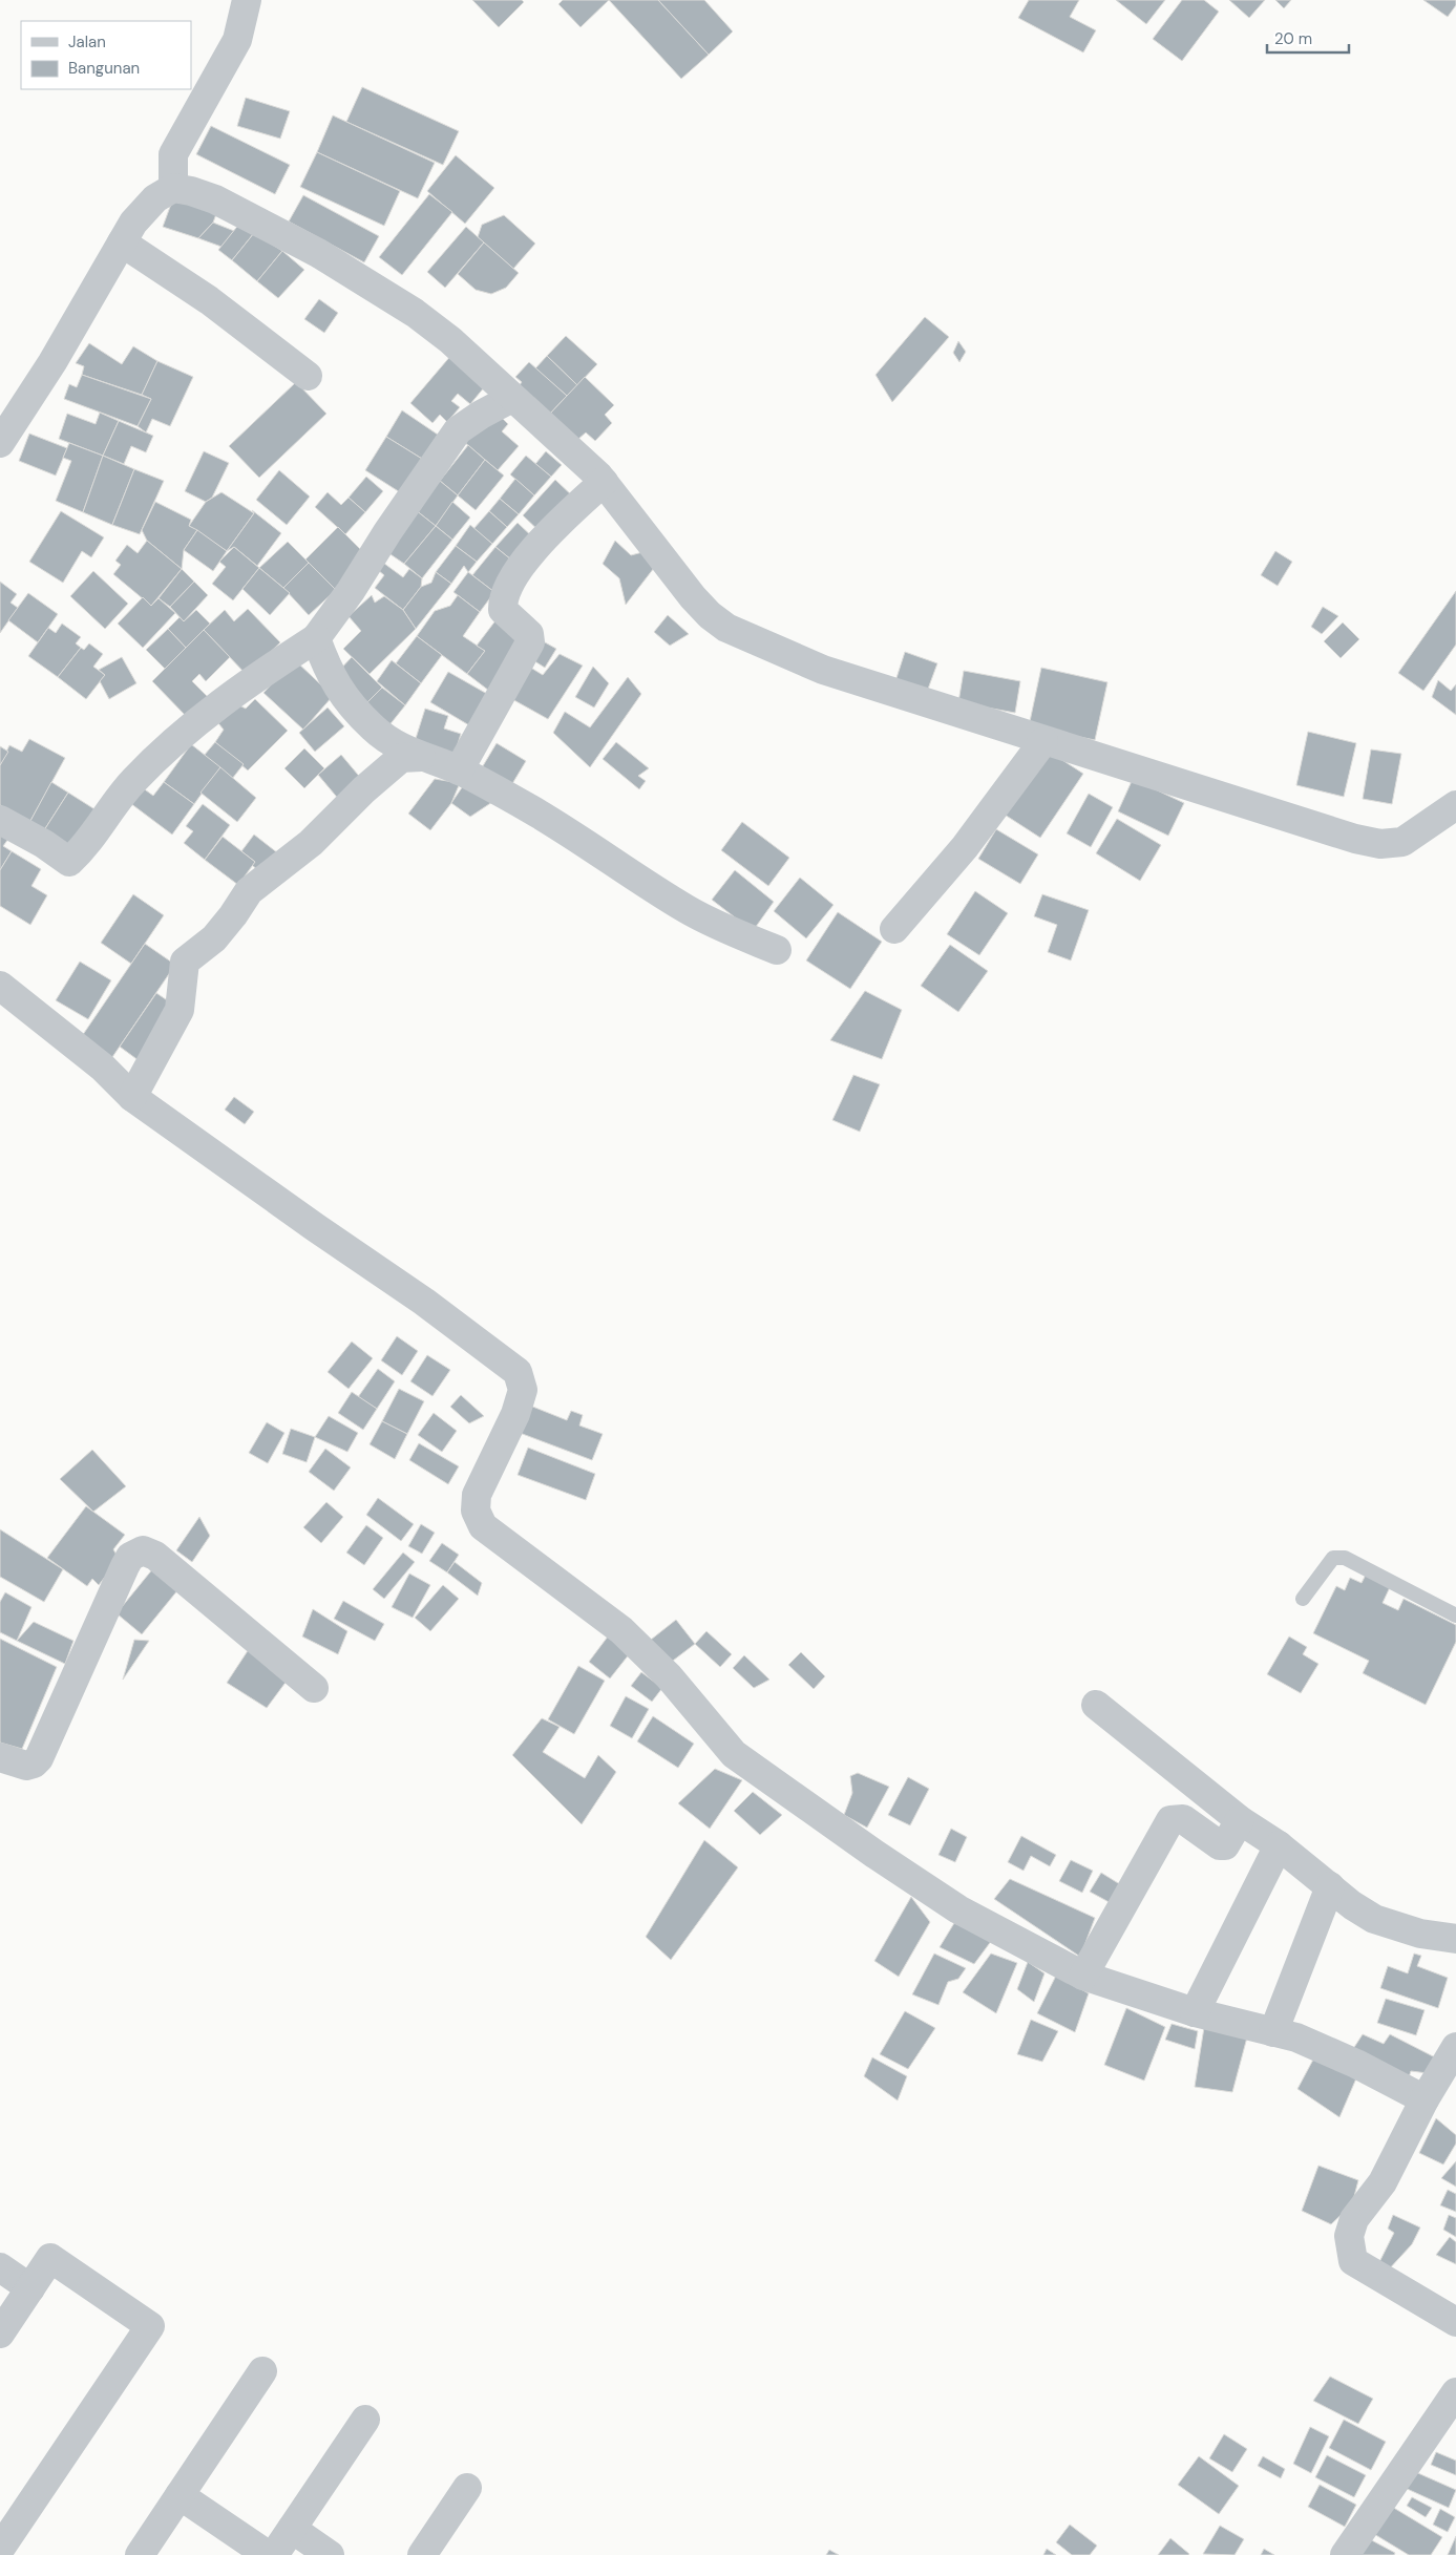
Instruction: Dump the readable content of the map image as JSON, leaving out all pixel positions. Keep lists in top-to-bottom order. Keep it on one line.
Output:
{"legend":["Jalan","Bangunan"],"scale_bar":"20 m"}
